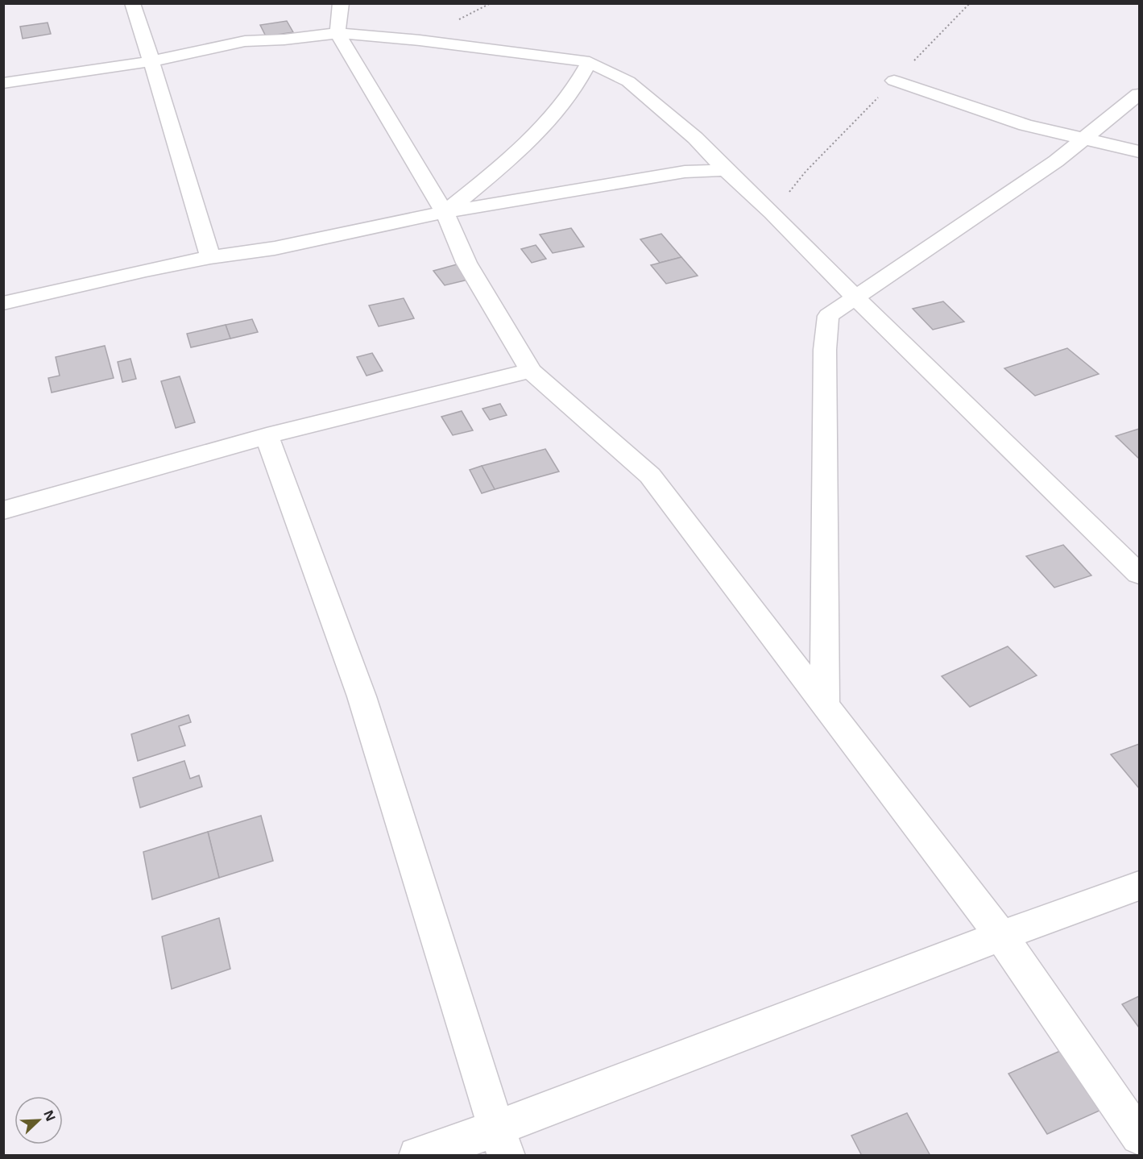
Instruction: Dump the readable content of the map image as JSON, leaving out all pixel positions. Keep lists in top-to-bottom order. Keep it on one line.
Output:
{"north":"top right"}
